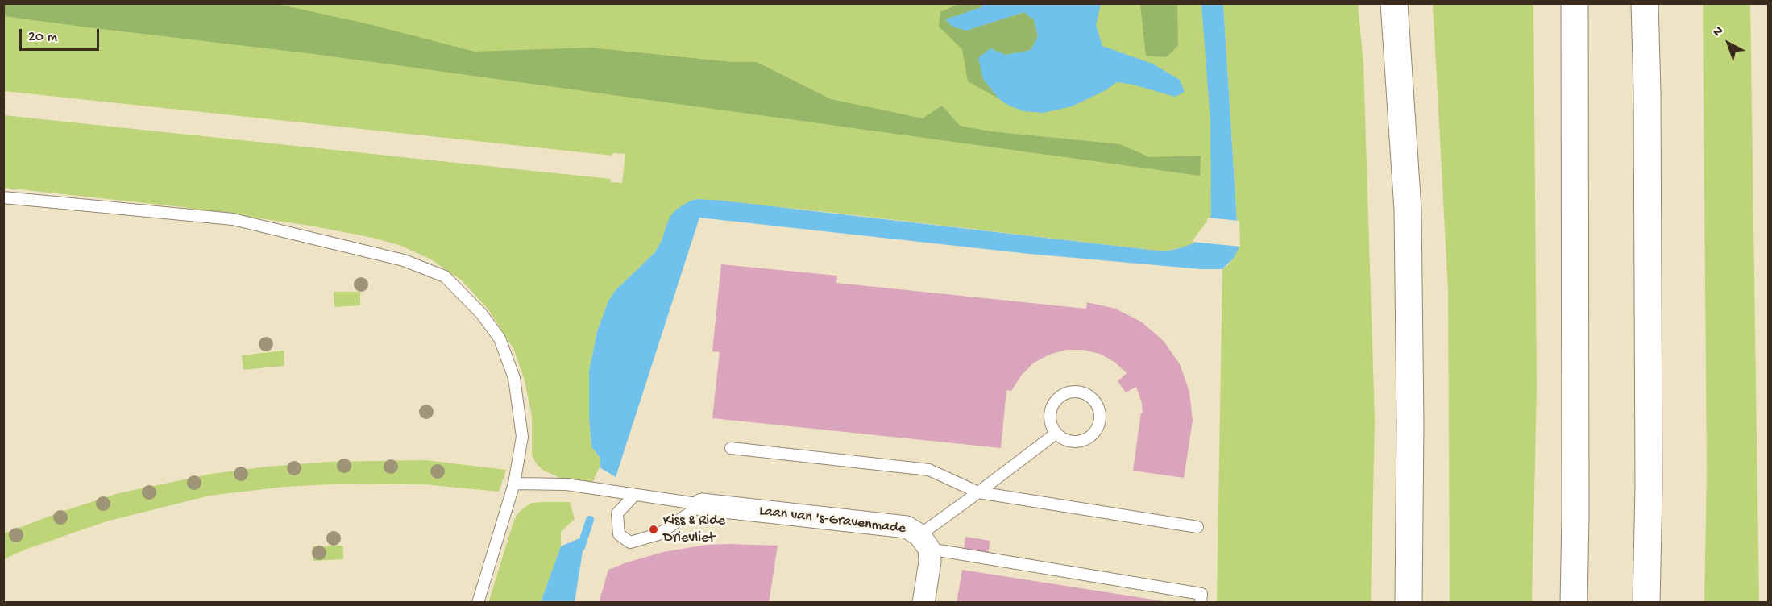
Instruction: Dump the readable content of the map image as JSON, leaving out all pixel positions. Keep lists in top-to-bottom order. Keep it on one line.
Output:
{"streets":{"street":["Laan van 's-Gravenmade"]},"places":["Kiss & Ride Drievliet"],"scale_bar":"20 m","north":"top left"}
